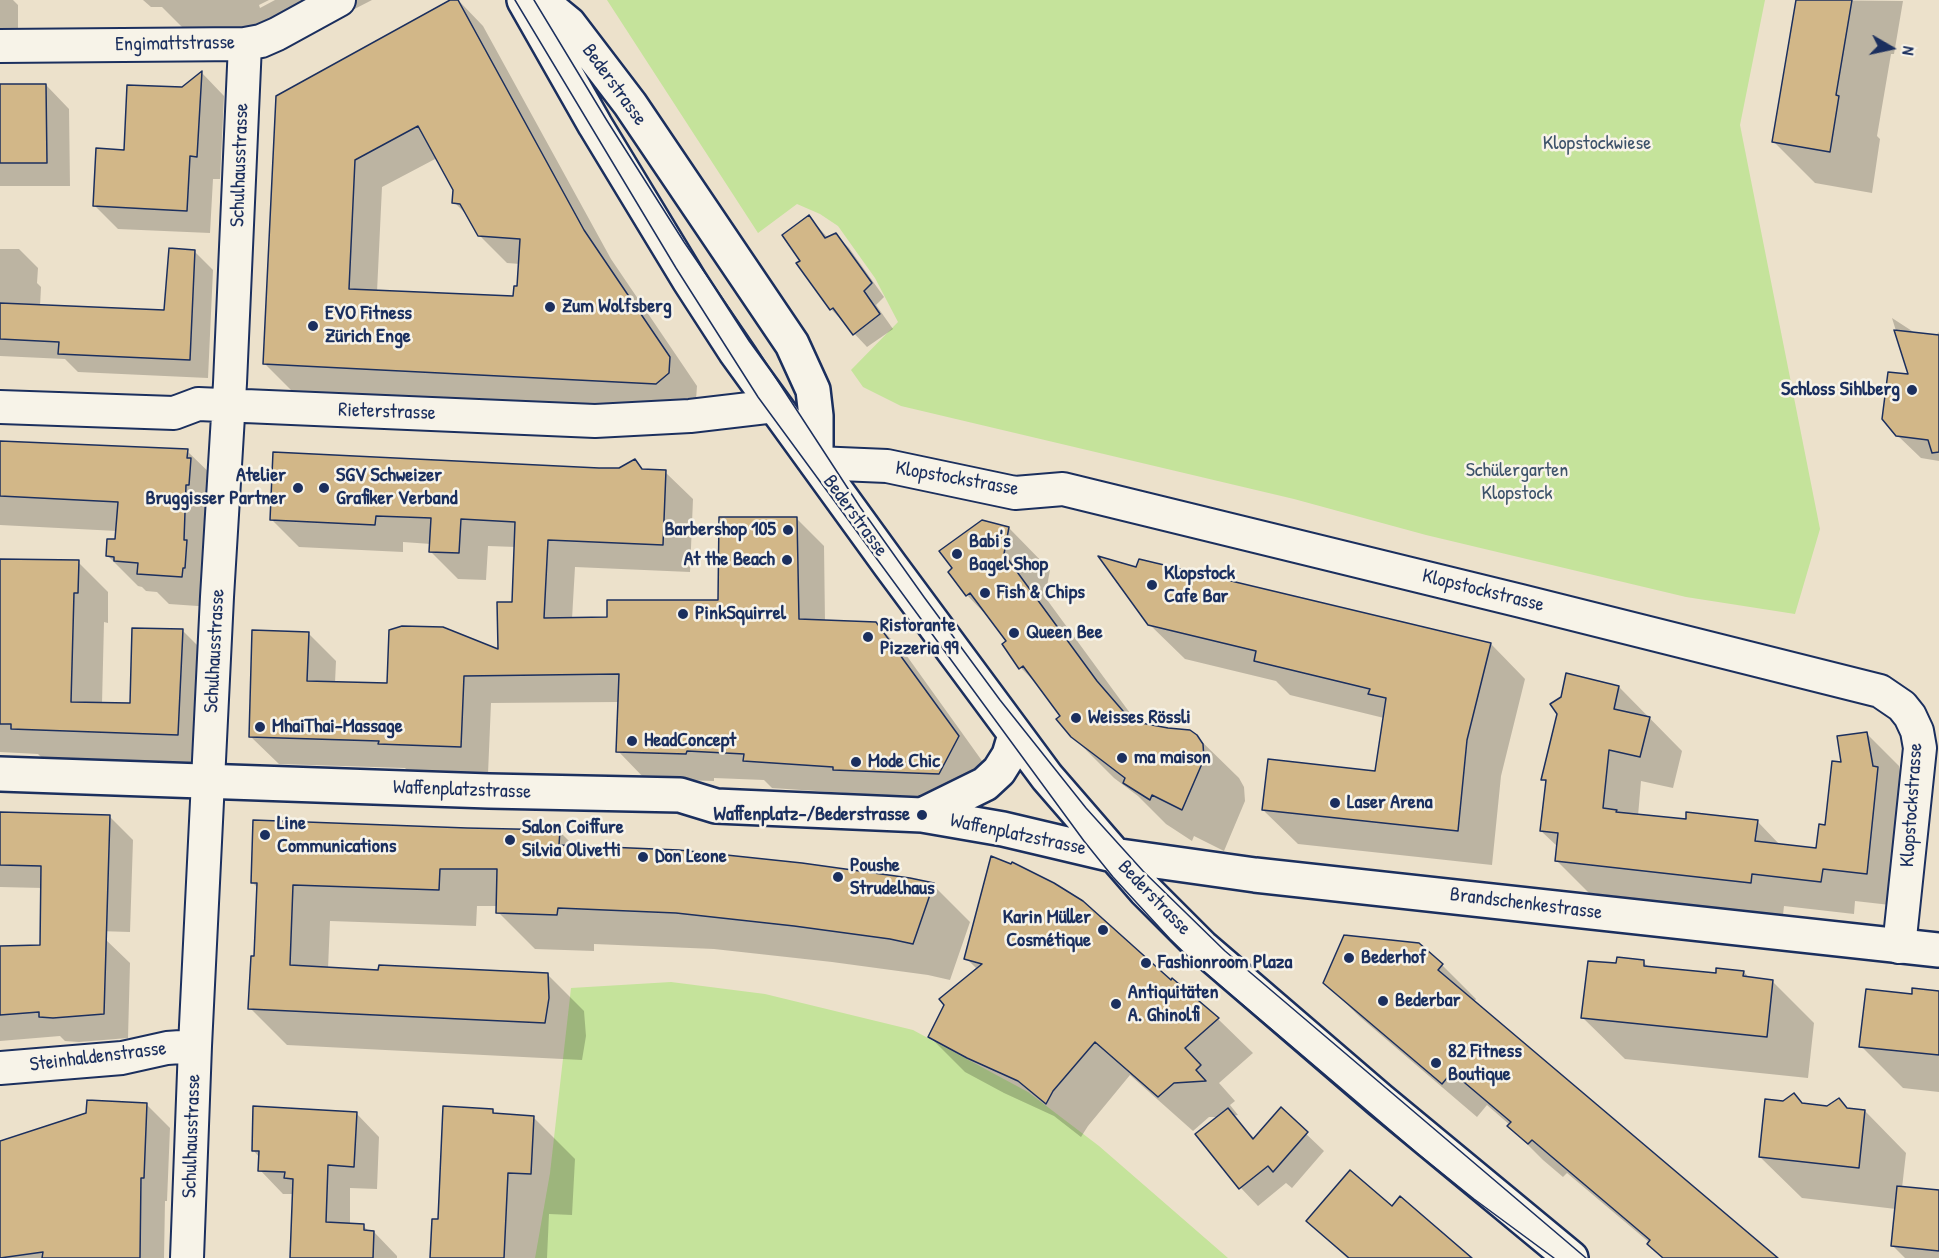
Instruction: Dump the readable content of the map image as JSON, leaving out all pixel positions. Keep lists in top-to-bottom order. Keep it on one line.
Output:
{"streets":{"main road":["Bederstrasse","Waffenplatzstrasse","Brandschenkestrasse"],"street":["Engimattstrasse","Schulhausstrasse","Rieterstrasse","Klopstockstrasse","Steinhaldenstrasse"]},"crossings":[["Engimattstrasse","Schulhausstrasse"],["Bederstrasse","Rieterstrasse"],["Bederstrasse","Klopstockstrasse"],["Bederstrasse","Waffenplatzstrasse"],["Bederstrasse","Brandschenkestrasse"],["Schulhausstrasse","Rieterstrasse"],["Schulhausstrasse","Waffenplatzstrasse"],["Schulhausstrasse","Steinhaldenstrasse"],["Klopstockstrasse","Brandschenkestrasse"],["Waffenplatzstrasse","Brandschenkestrasse"]],"parks":["Klopstockwiese","Schülergarten Klopstock"],"places":["Zum Wolfsberg","EVO Fitness Zürich Enge","Schloss Sihlberg","Atelier Bruggisser Partner","SGV Schweizer Grafiker Verband","Barbershop 105","Babi's Bagel Shop","At the Beach","Klopstock Cafe Bar","Fish & Chips","PinkSquirrel","Queen Bee","Ristorante Pizzeria 99","Weisses Rössli","MhaiThai-Massage","HeadConcept","ma maison","Mode Chic","Laser Arena","Waffenplatz-/Bederstrasse","Line Communications","Salon Coiffure Silvia Olivetti","Don Leone","Poushe Strudelhaus","Karin Müller Cosmétique","Bederhof","Fashionroom Plaza","Bederbar","Antiquitäten A. Ghinolfi","82 Fitness Boutique"],"north":"right"}
